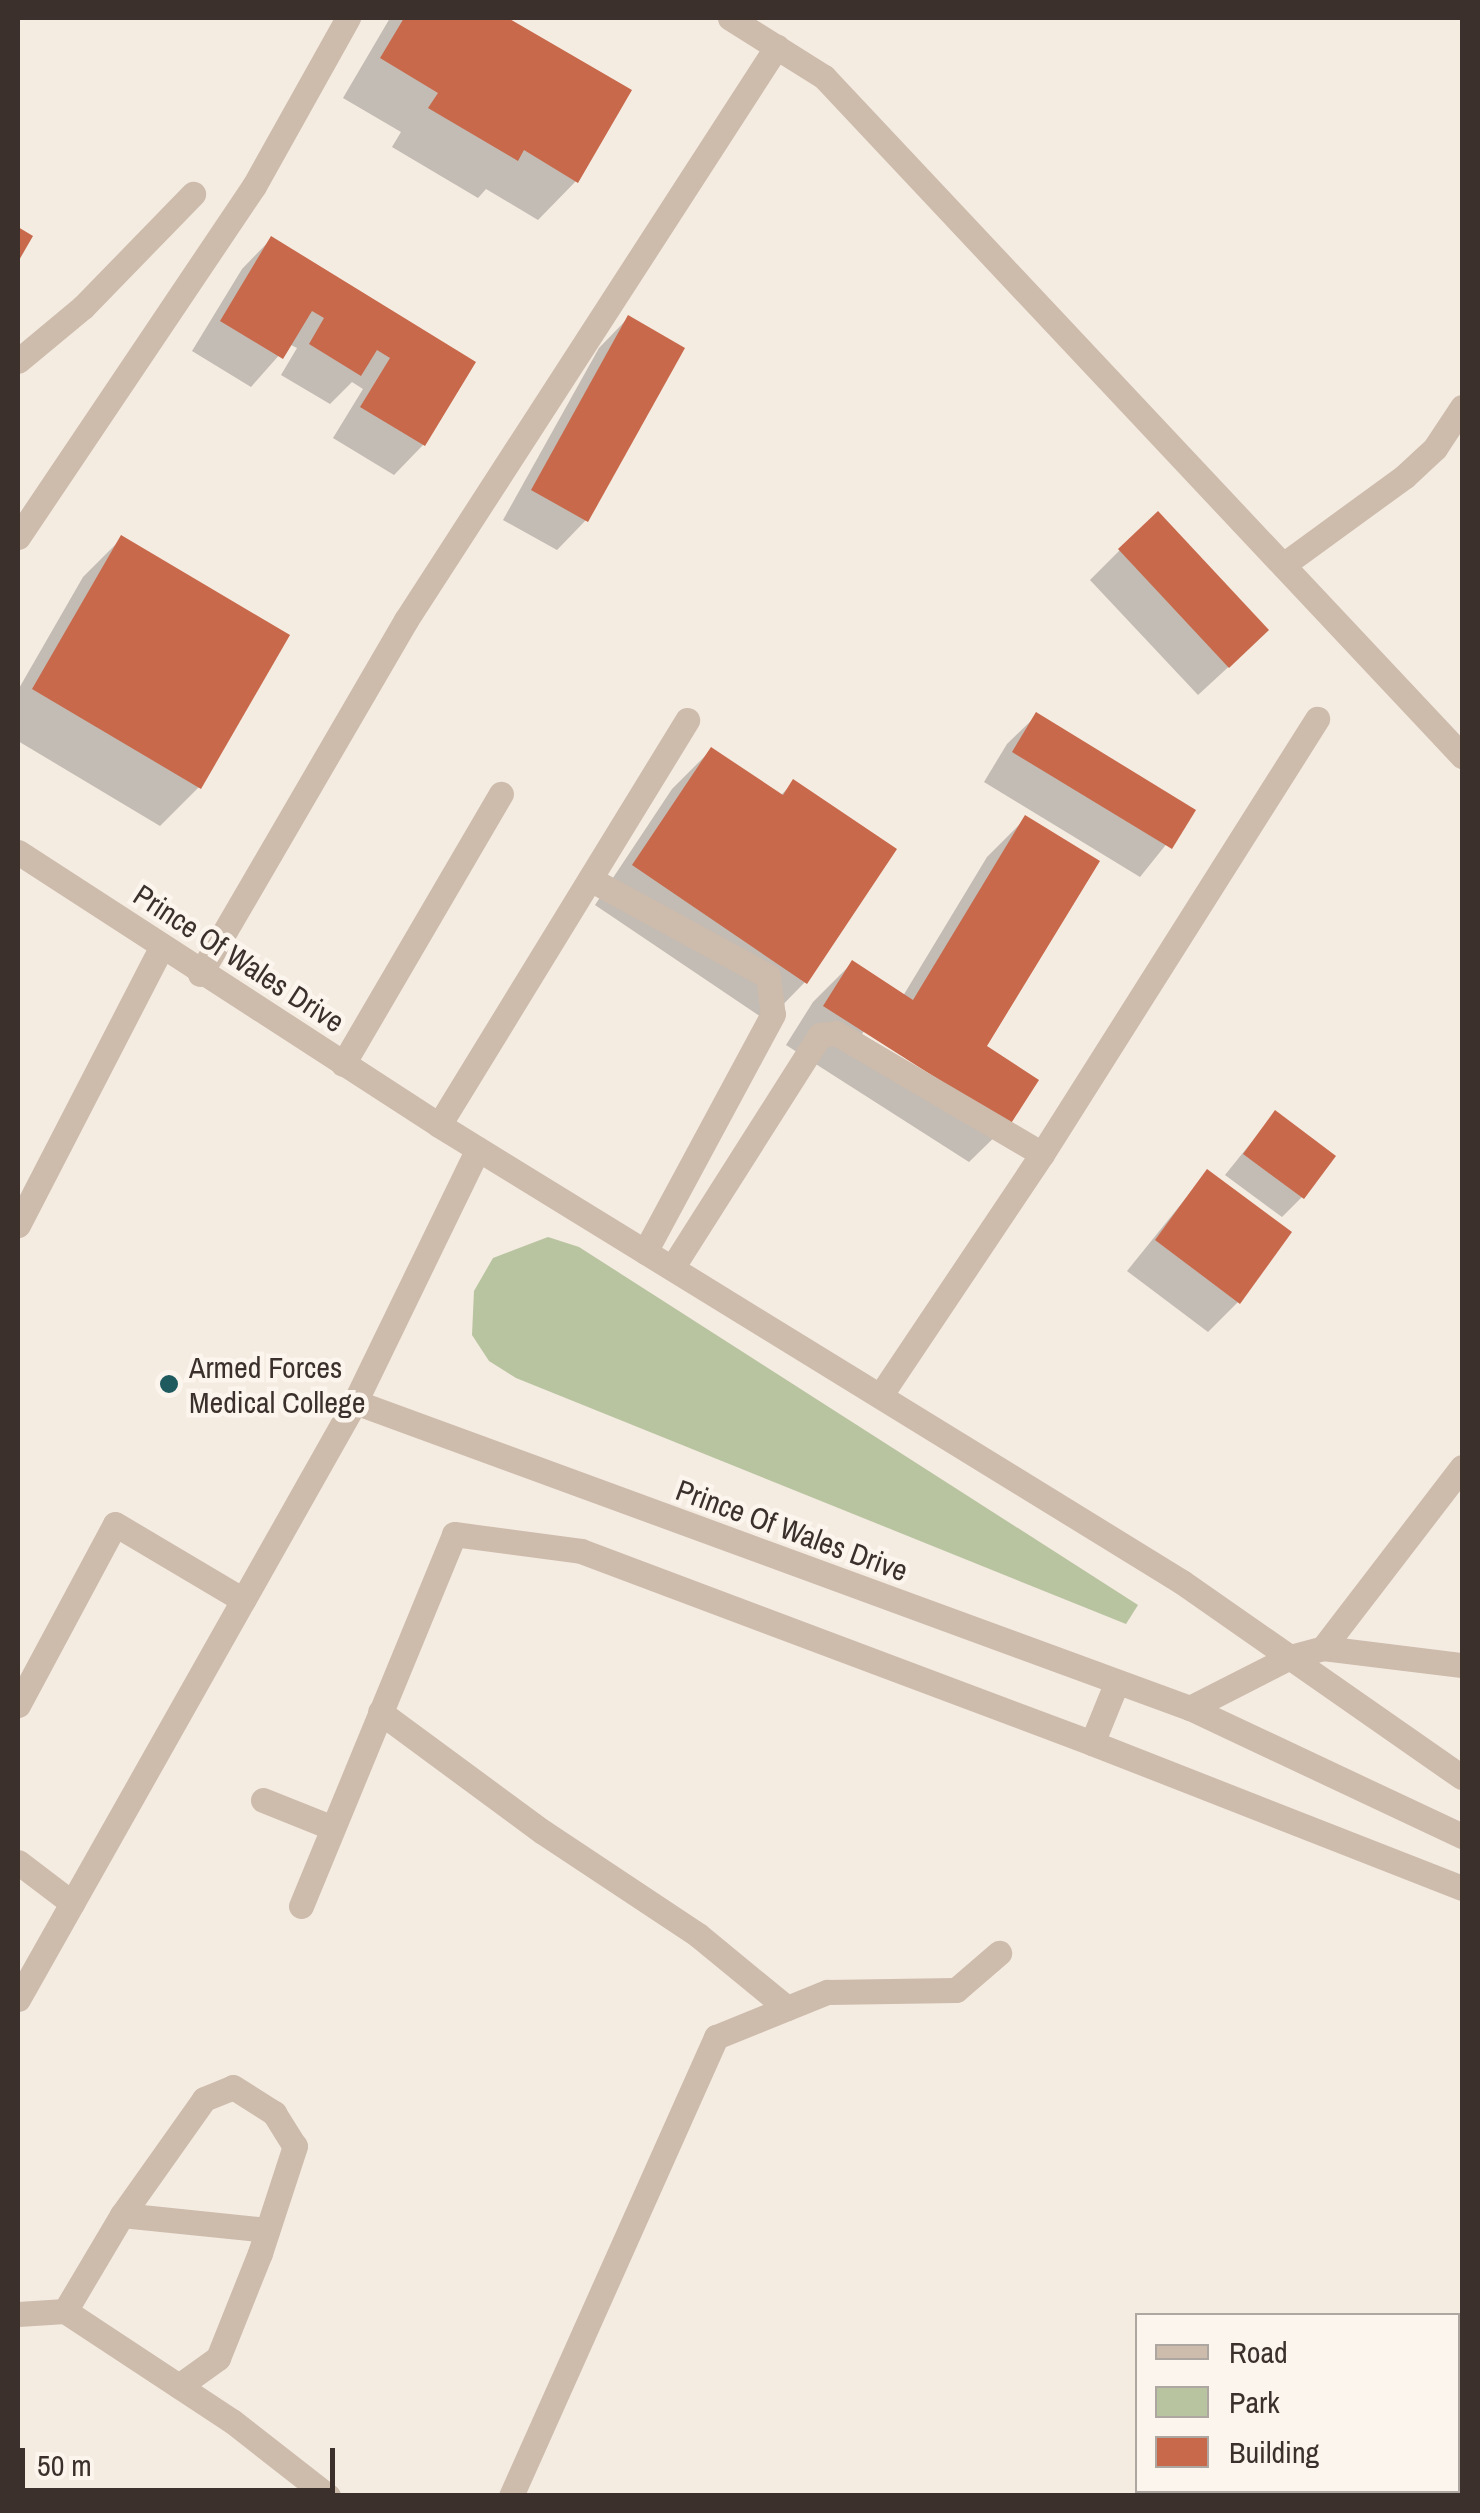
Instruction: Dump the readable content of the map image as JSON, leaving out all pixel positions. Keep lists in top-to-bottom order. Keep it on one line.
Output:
{"streets":{"street":["Prince Of Wales Drive"]},"places":["Armed Forces Medical College"],"legend":["Road","Park","Building"],"scale_bar":"50 m"}
